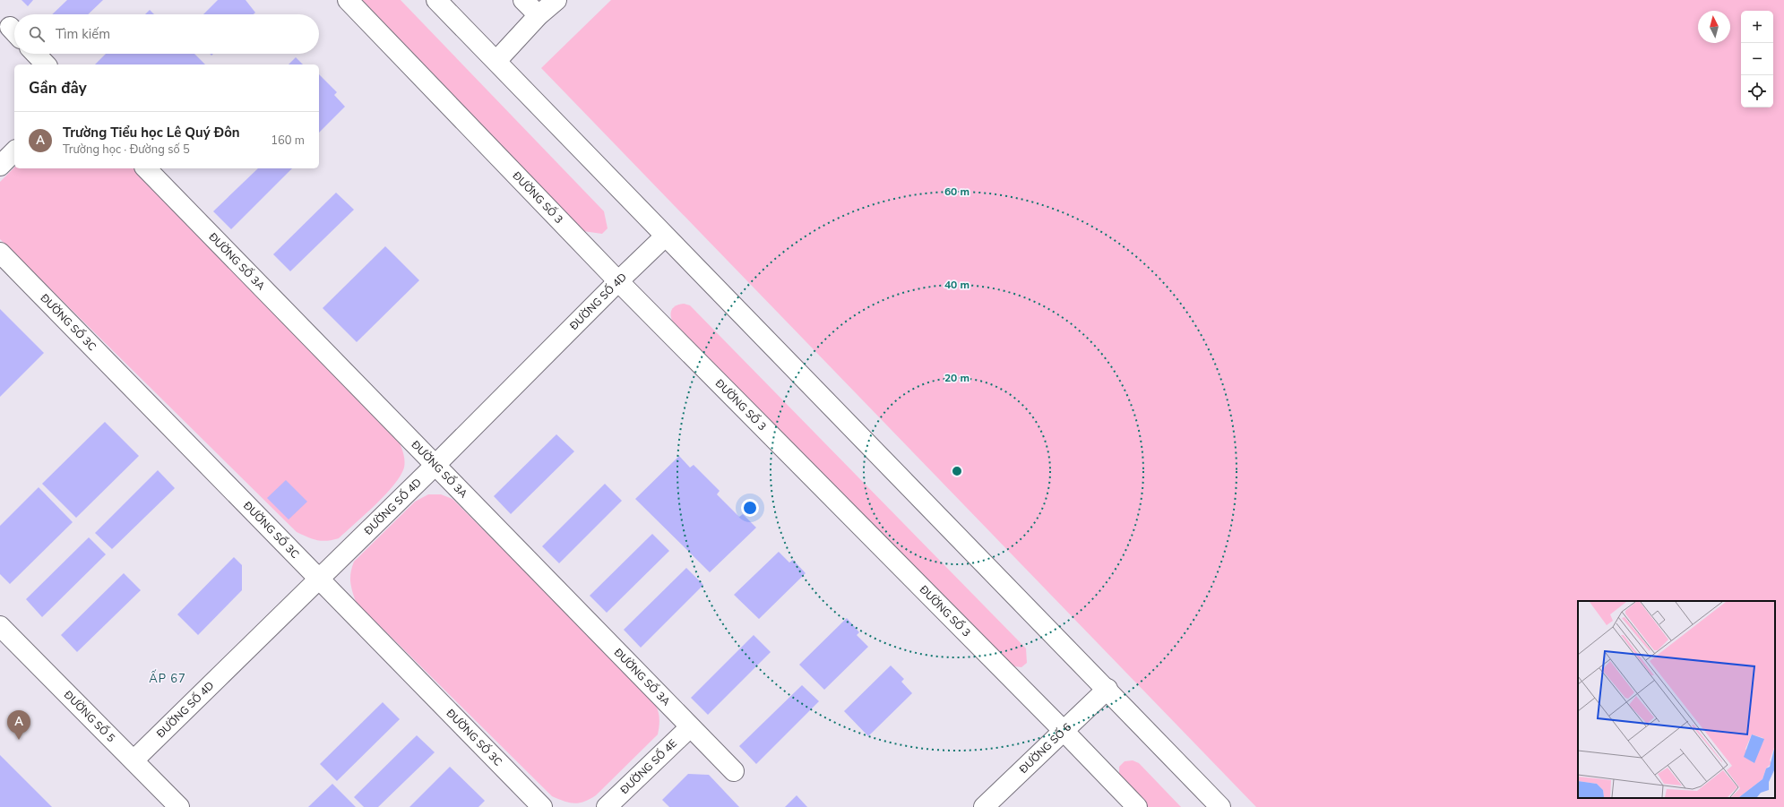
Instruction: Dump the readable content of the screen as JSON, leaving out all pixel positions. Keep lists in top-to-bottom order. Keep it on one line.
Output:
{"streets":{"street":["ĐƯỜNG SỐ 3","ĐƯỜNG SỐ 3A","ĐƯỜNG SỐ 4D","ĐƯỜNG SỐ 3C","ĐƯỜNG SỐ 5","ĐƯỜNG SỐ 6","ĐƯỜNG SỐ 4E"]},"crossings":[["ĐƯỜNG SỐ 3","ĐƯỜNG SỐ 4D"],["ĐƯỜNG SỐ 3","ĐƯỜNG SỐ 6"],["ĐƯỜNG SỐ 3A","ĐƯỜNG SỐ 4D"],["ĐƯỜNG SỐ 3A","ĐƯỜNG SỐ 4E"],["ĐƯỜNG SỐ 4D","ĐƯỜNG SỐ 3C"],["ĐƯỜNG SỐ 4D","ĐƯỜNG SỐ 5"]],"districts":["ẤP 67"],"north":"top","page":{"map_buttons":["+","−"],"search":"Tìm kiếm","heading":"Gần đây","list":[{"mark":"A","name":"Trường Tiểu học Lê Quý Đôn","note":"Trường học · Đường số 5","value":"160 m"}],"pins":"A"},"rings":["60 m","40 m","20 m"]}
